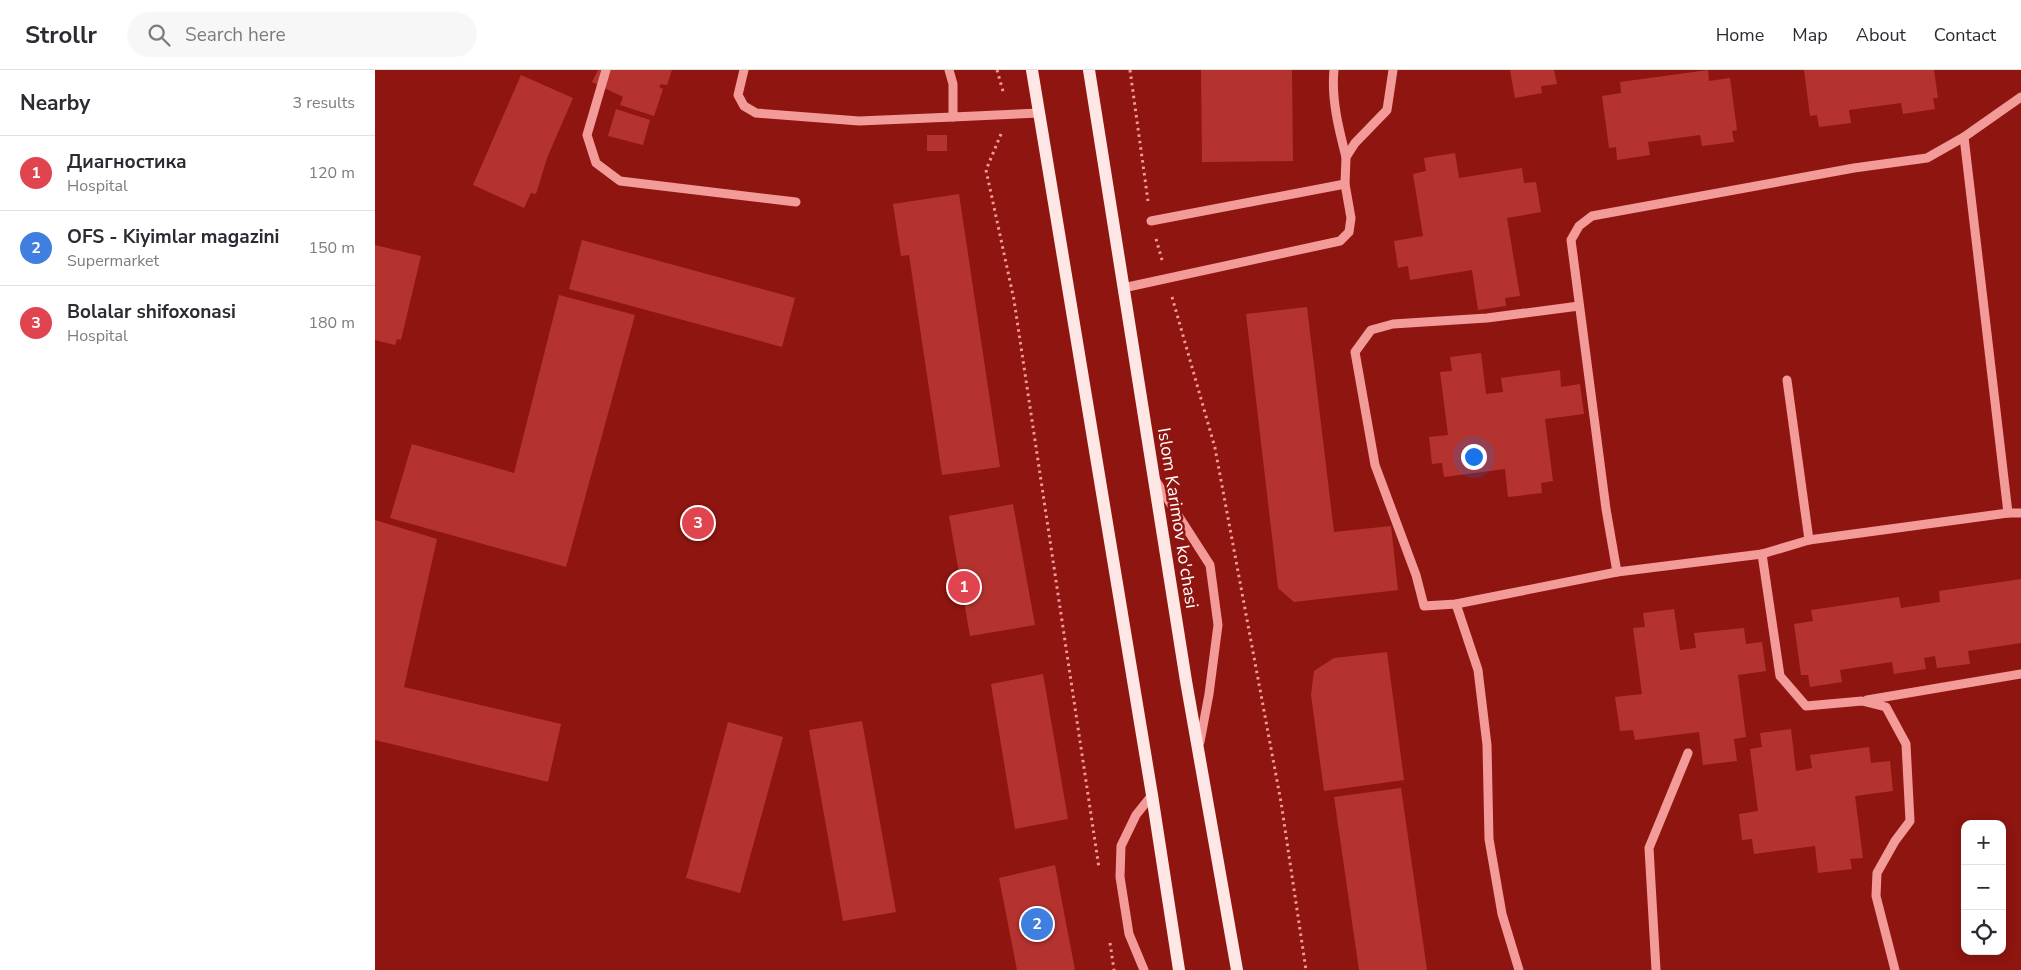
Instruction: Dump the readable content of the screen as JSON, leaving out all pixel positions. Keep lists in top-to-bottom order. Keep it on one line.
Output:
{"streets":{"main road":["Islom Karimov ko'chasi"]},"page":{"header":"Strollr","search":"Search here","nav":["Home","Map","About","Contact"],"heading":["Nearby","3 results"],"list":[{"mark":"1","name":"Диагностика","note":"Hospital","value":"120 m"},{"mark":"2","name":"OFS - Kiyimlar magazini","note":"Supermarket","value":"150 m"},{"mark":"3","name":"Bolalar shifoxonasi","note":"Hospital","value":"180 m"}],"pins":["3","1","2"],"map_buttons":["+","−"]}}
